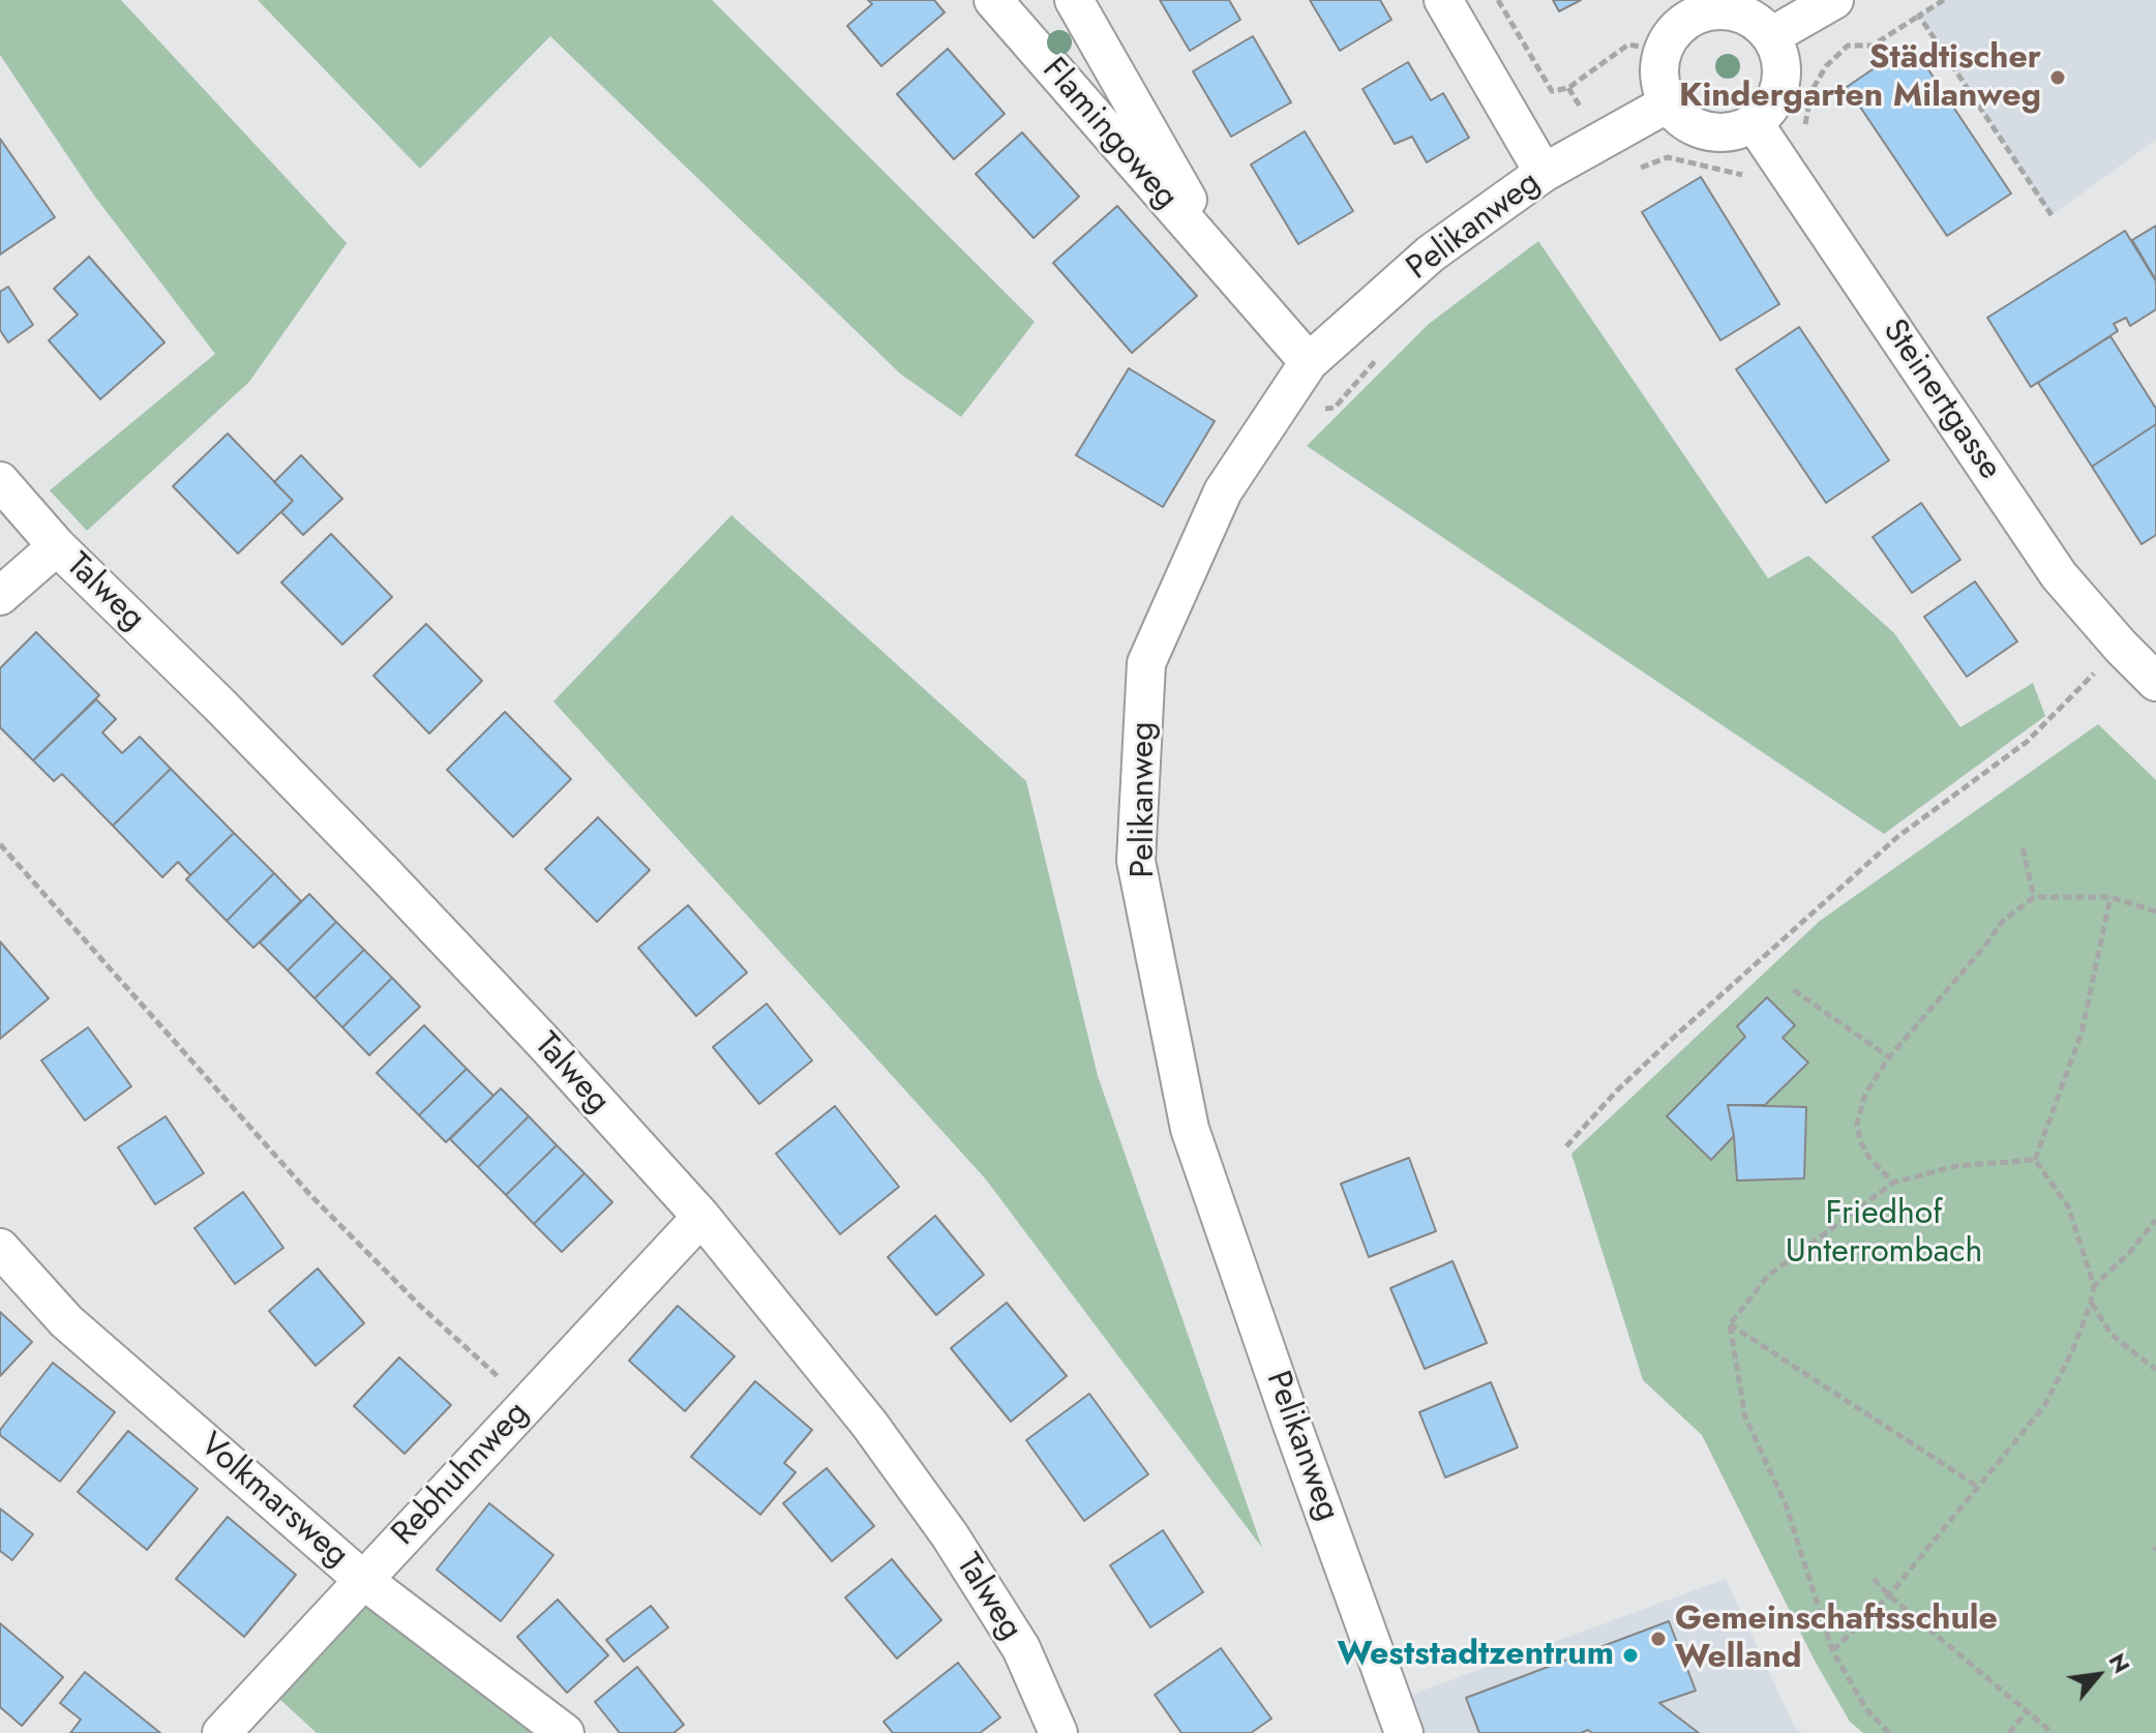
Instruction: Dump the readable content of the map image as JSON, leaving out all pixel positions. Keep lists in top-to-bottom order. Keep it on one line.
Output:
{"streets":{"street":["Flamingoweg","Pelikanweg","Steinertgasse","Talweg","Rebhuhnweg","Volkmarsweg"]},"crossings":[["Flamingoweg","Pelikanweg"],["Pelikanweg","Steinertgasse"],["Talweg","Rebhuhnweg"],["Rebhuhnweg","Volkmarsweg"]],"parks":["Friedhof Unterrombach"],"places":["Städtischer Kindergarten Milanweg","Gemeinschaftsschule Welland","Weststadtzentrum"],"north":"top right"}
